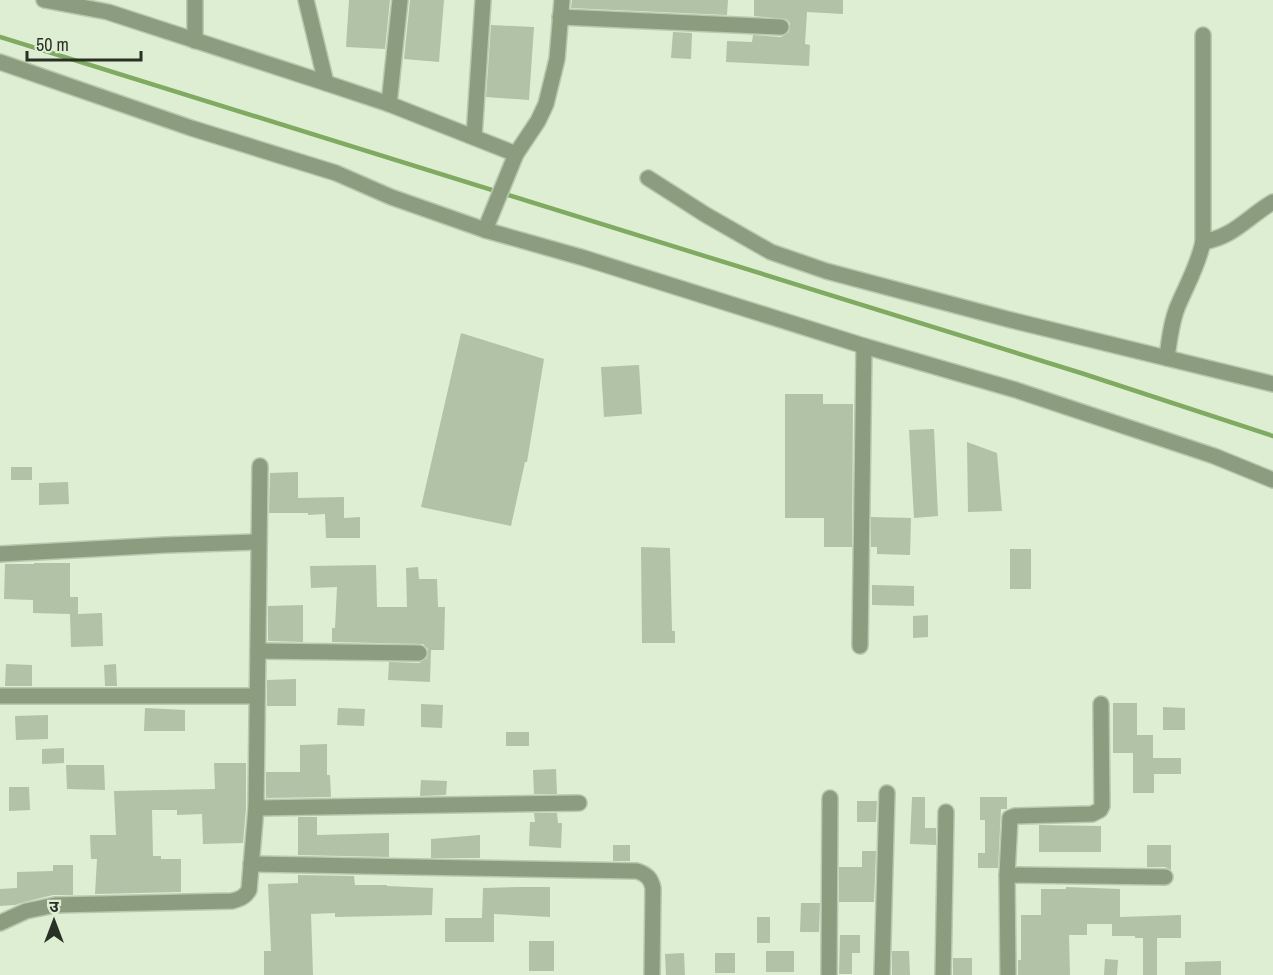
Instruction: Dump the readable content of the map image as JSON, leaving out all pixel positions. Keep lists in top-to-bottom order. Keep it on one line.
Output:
{"scale_bar":"50 m","north":"top"}
